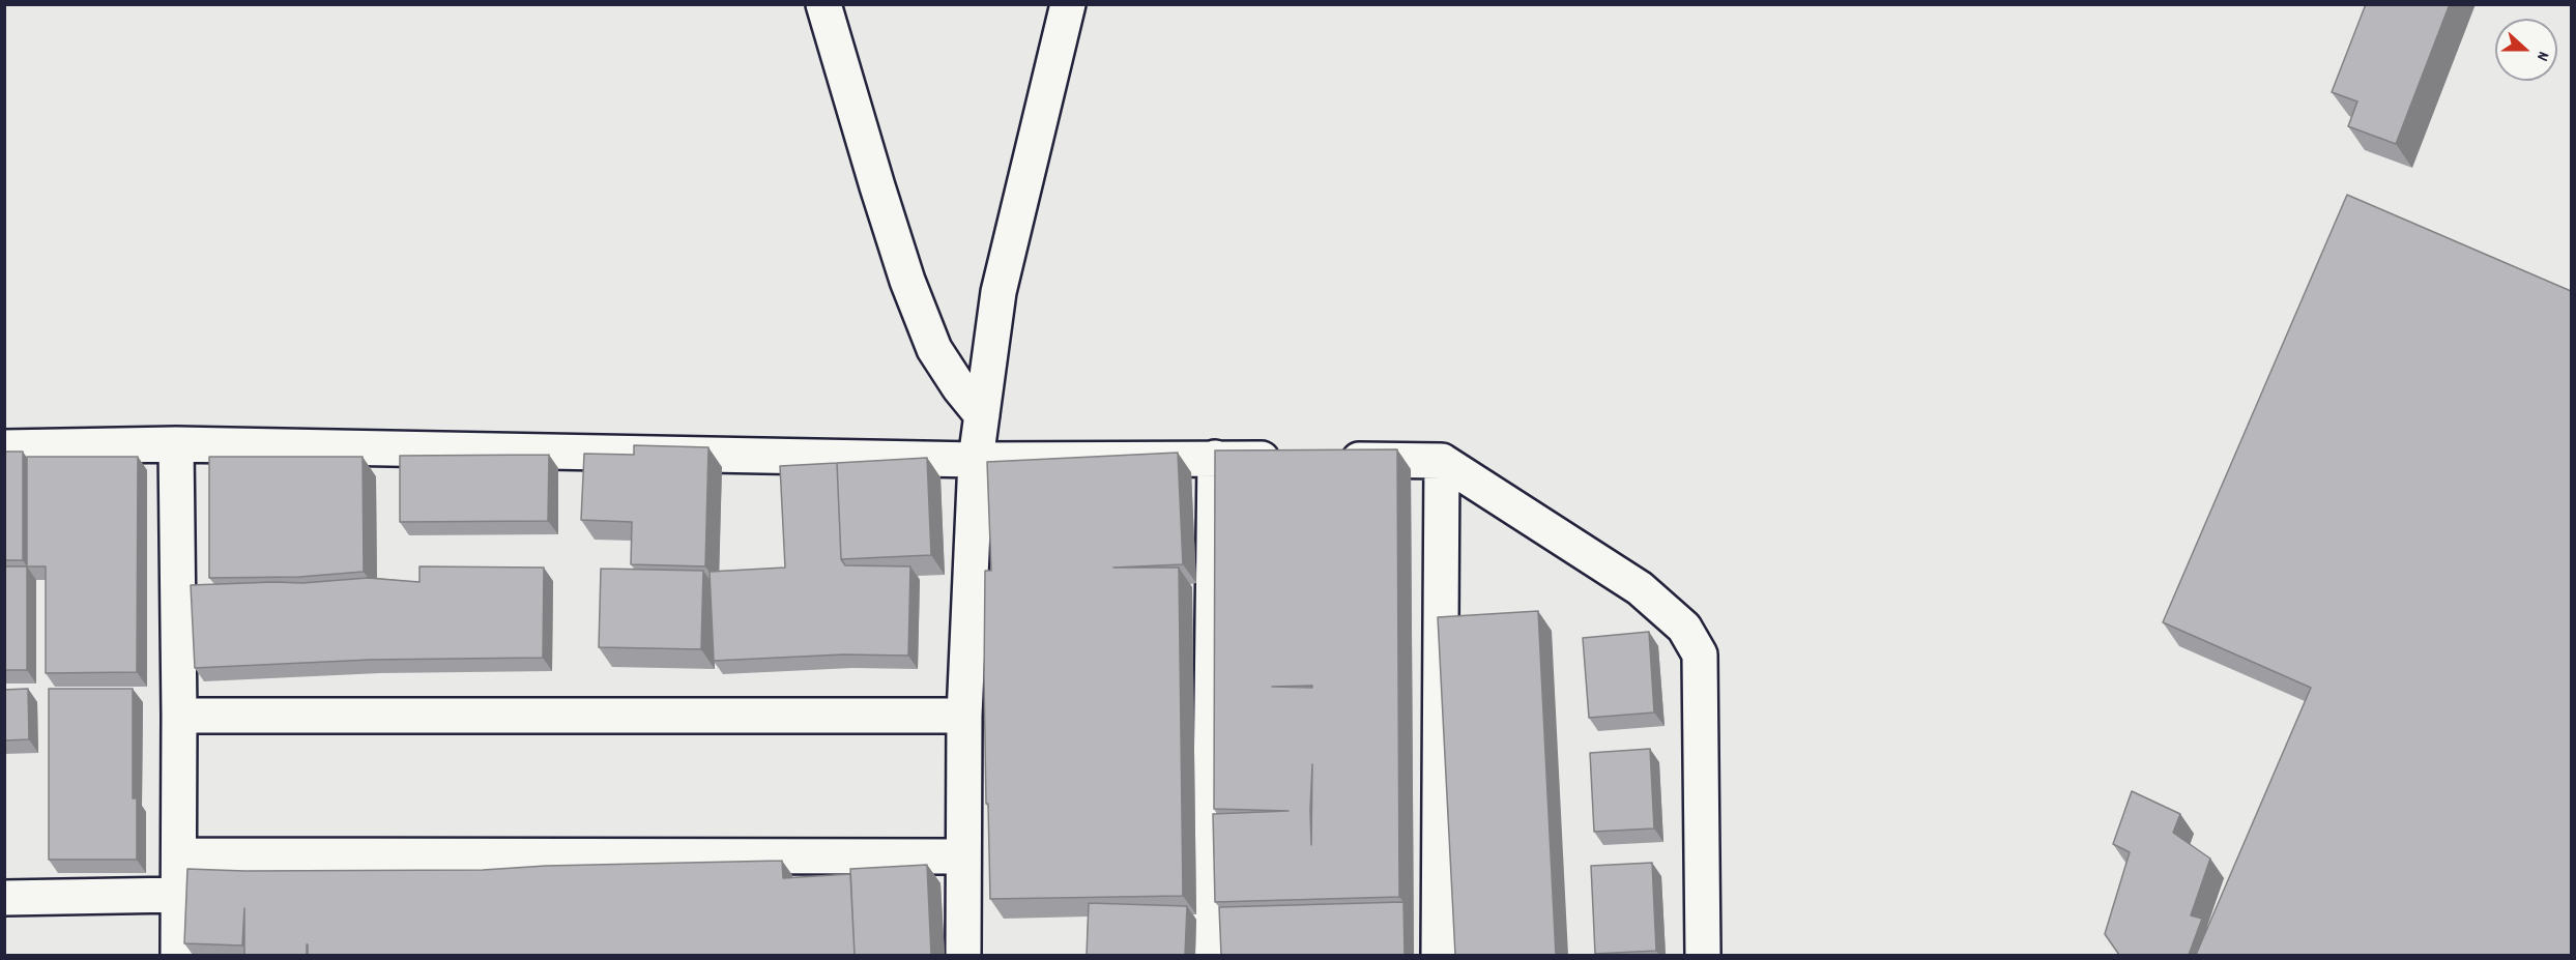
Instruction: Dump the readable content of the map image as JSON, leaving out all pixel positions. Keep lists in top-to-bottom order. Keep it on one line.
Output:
{"north":"right"}
